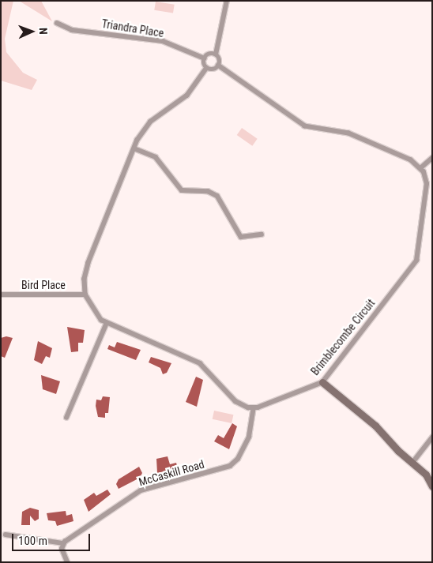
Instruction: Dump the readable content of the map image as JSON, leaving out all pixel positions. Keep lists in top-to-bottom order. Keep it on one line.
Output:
{"streets":{"street":["Triandra Place","Bird Place","Brimblecombe Circuit","McCaskill Road"]},"crossings":[["Brimblecombe Circuit","McCaskill Road"]],"scale_bar":"100 m","north":"right"}
